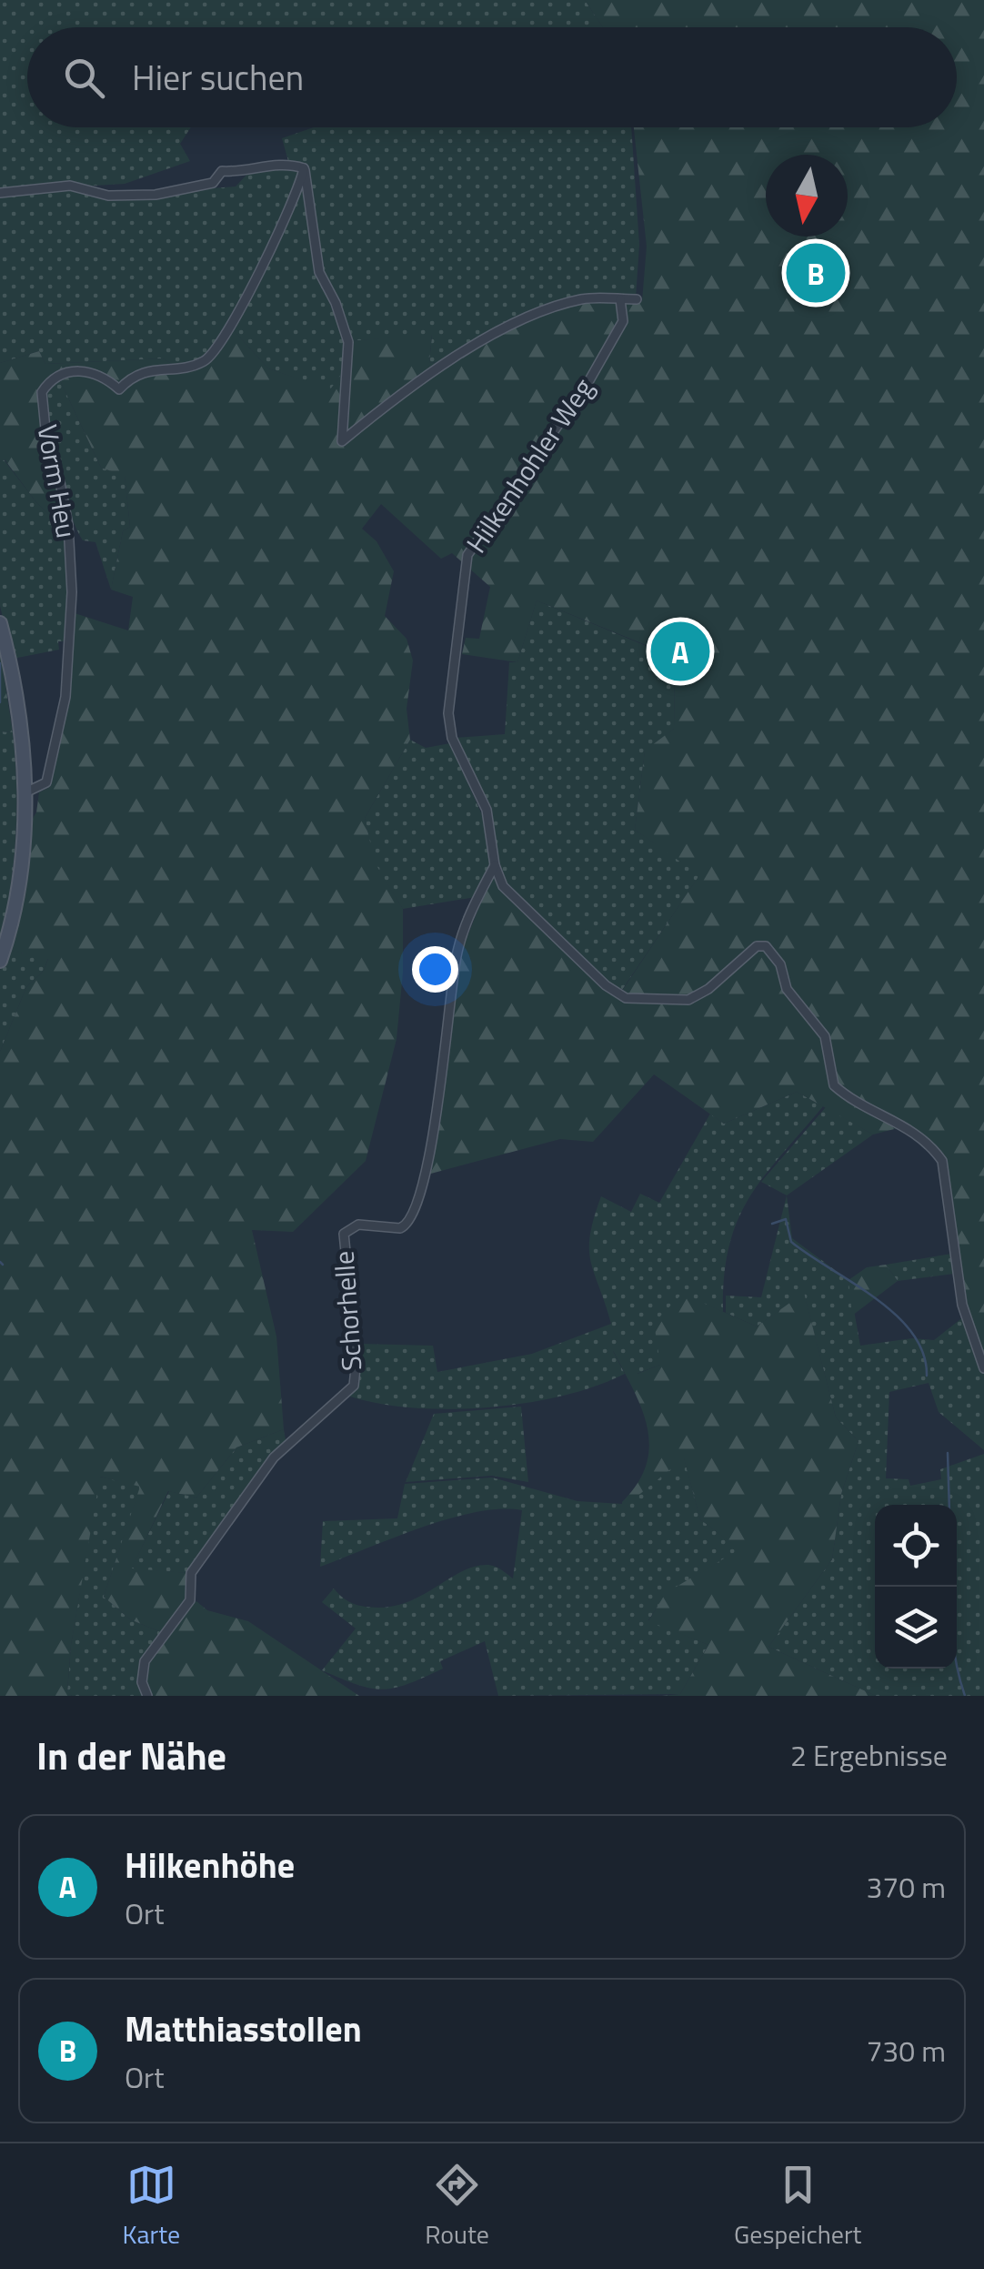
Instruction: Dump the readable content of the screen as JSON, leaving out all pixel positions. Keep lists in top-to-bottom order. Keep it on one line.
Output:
{"streets":{"street":["Hilkenhohler Weg","Vorm Heu","Schorhelle"]},"crossings":[["Hilkenhohler Weg","Schorhelle"]],"north":"bottom","page":{"search":"Hier suchen","pins":["B","A"],"heading":["In der Nähe","2 Ergebnisse"],"list":[{"mark":"A","name":"Hilkenhöhe","note":"Ort","value":"370 m"},{"mark":"B","name":"Matthiasstollen","note":"Ort","value":"730 m"}],"nav":["Karte","Route","Gespeichert"]}}
